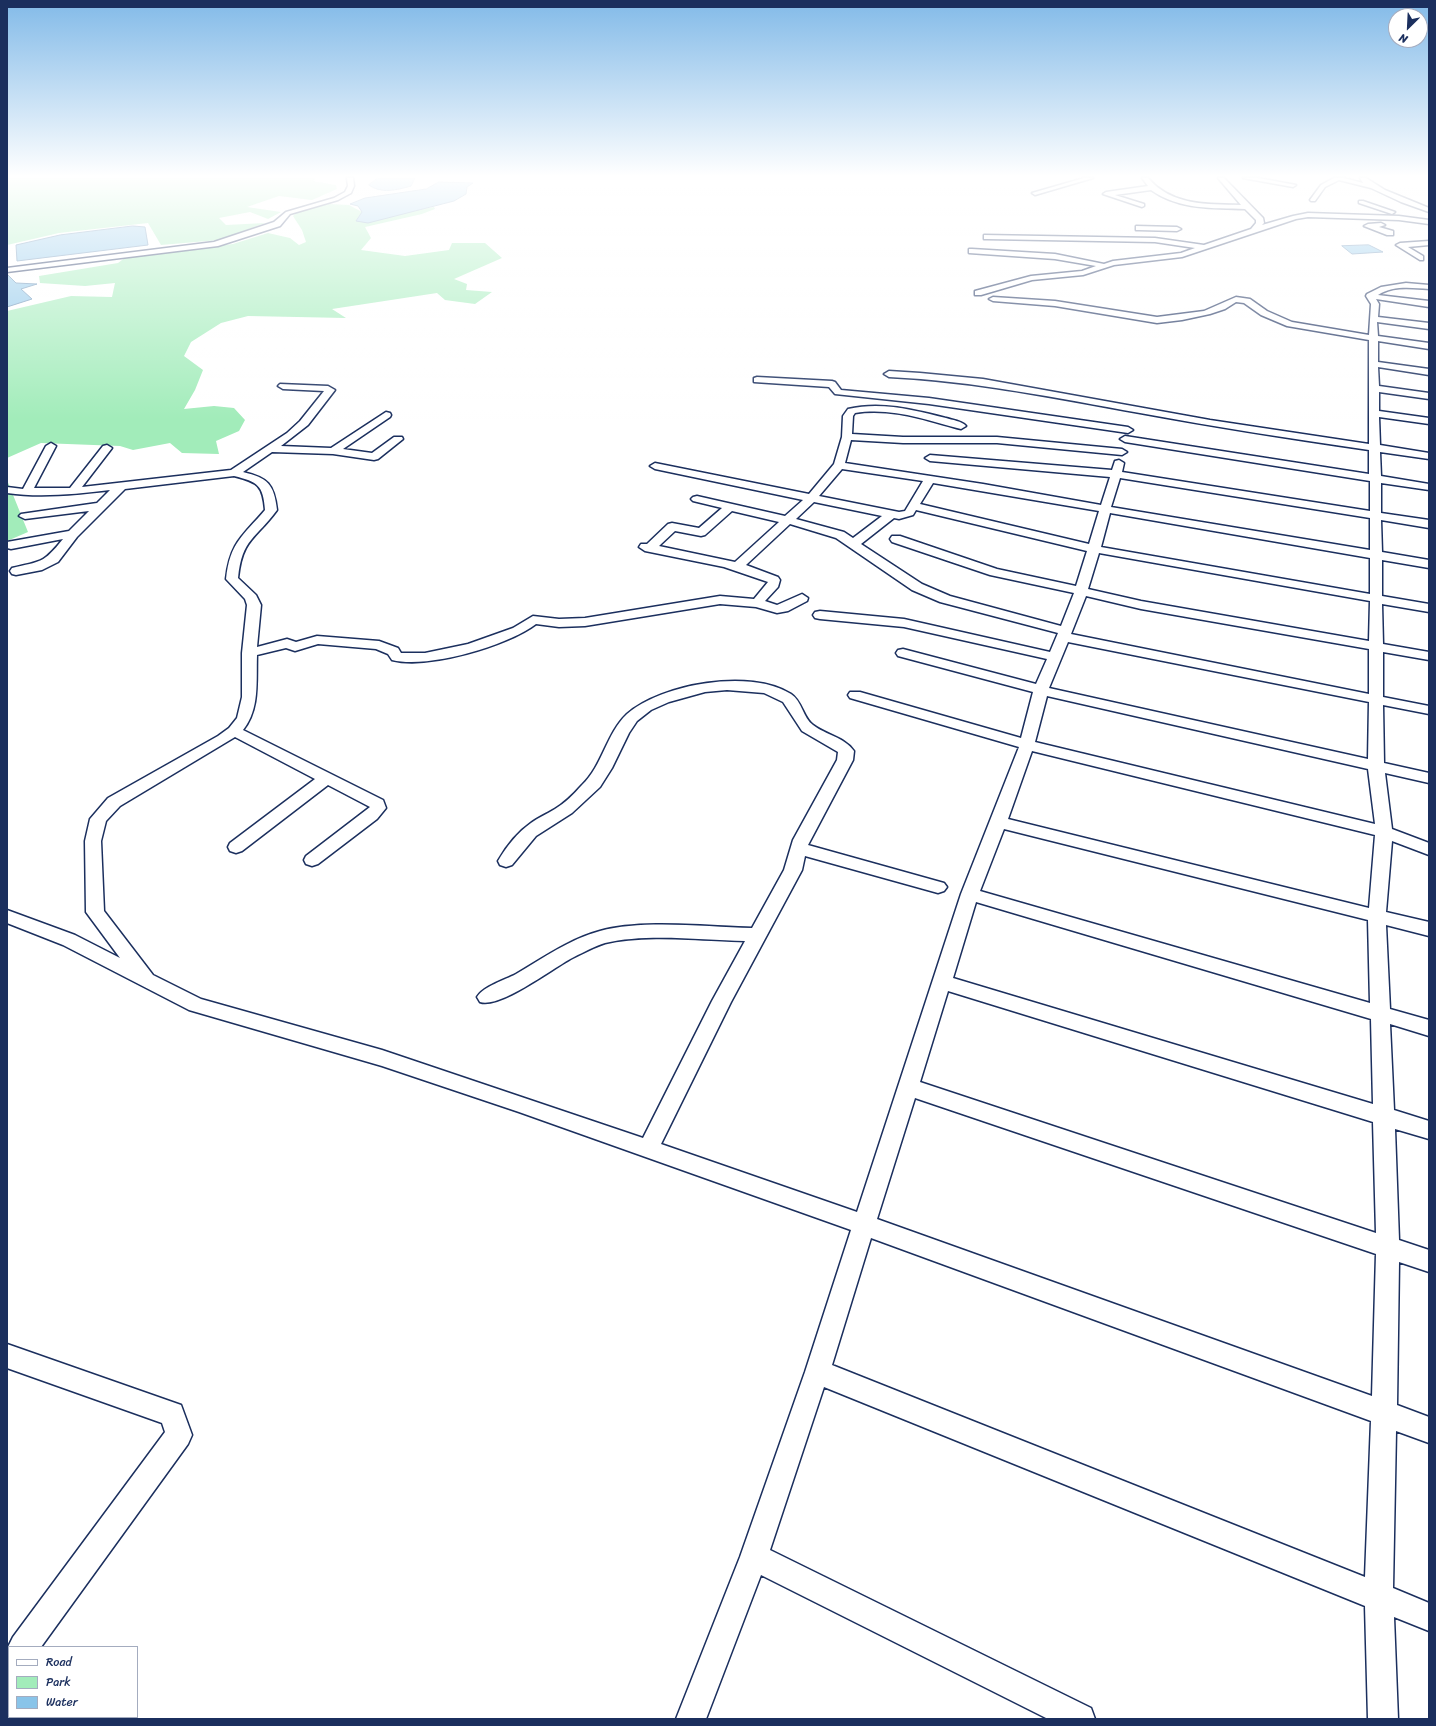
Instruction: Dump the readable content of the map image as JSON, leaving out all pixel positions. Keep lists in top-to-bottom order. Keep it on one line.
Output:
{"legend":["Road","Park","Water"],"north":"bottom left"}
